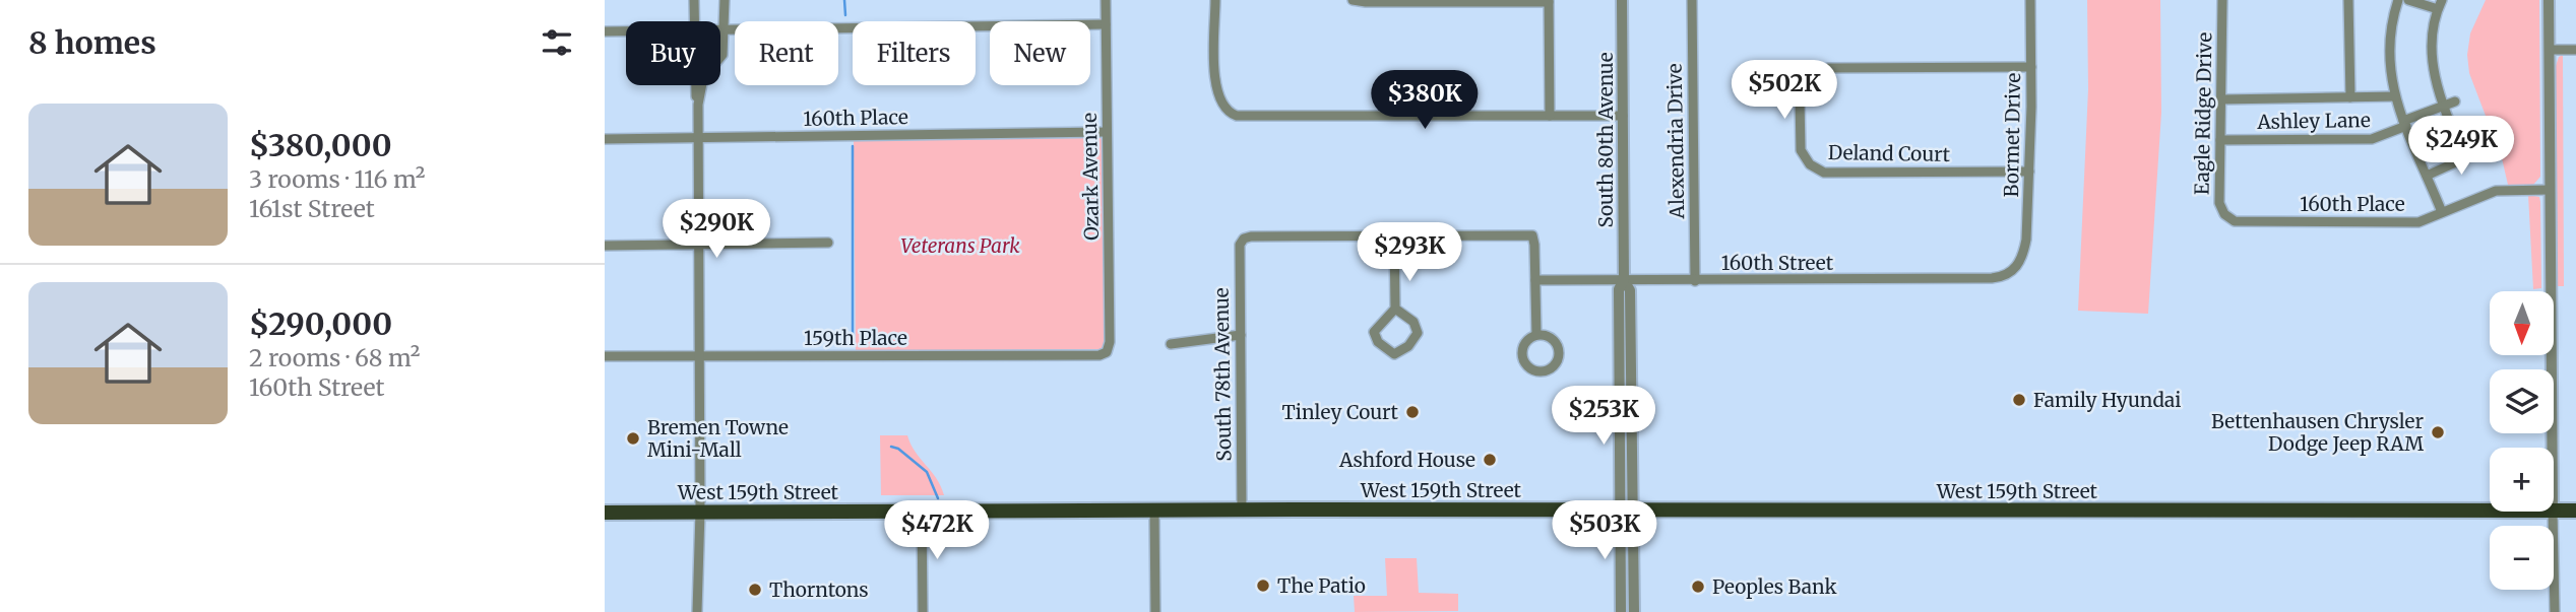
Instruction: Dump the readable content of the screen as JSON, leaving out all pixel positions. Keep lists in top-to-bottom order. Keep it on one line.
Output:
{"streets":{"main road":["West 159th Street"],"street":["Eagle Ridge Drive","160th Place","Ashley Lane","Bormet Drive","South 80th Avenue","Alexendria Drive","Deland Court","Ozark Avenue","160th Street","159th Place","South 78th Avenue"]},"crossings":[["Eagle Ridge Drive","160th Place"],["Eagle Ridge Drive","Ashley Lane"],["160th Place","Ozark Avenue"],["Bormet Drive","Deland Court"],["Bormet Drive","160th Street"],["South 80th Avenue","160th Street"],["South 80th Avenue","West 159th Street"],["Alexendria Drive","160th Street"],["Ozark Avenue","159th Place"],["South 78th Avenue","West 159th Street"]],"parks":["Veterans Park"],"places":["Family Hyundai","Tinley Court","Bettenhausen Chrysler Dodge Jeep RAM","Bremen Towne Mini-Mall","Ashford House","The Patio","Peoples Bank","Thorntons"],"north":"bottom","page":{"heading":"8 homes","chip":["Buy","Rent","Filters","New"],"price":["$502K","$380K","$249K","$290K","$293K","$253K","$472K","$503K"],"list":[{"name":"$380,000","note":"3 rooms · 116 m² · 161st Street"},{"name":"$290,000","note":"2 rooms · 68 m² · 160th Street"}],"map_buttons":["+","−"]}}
